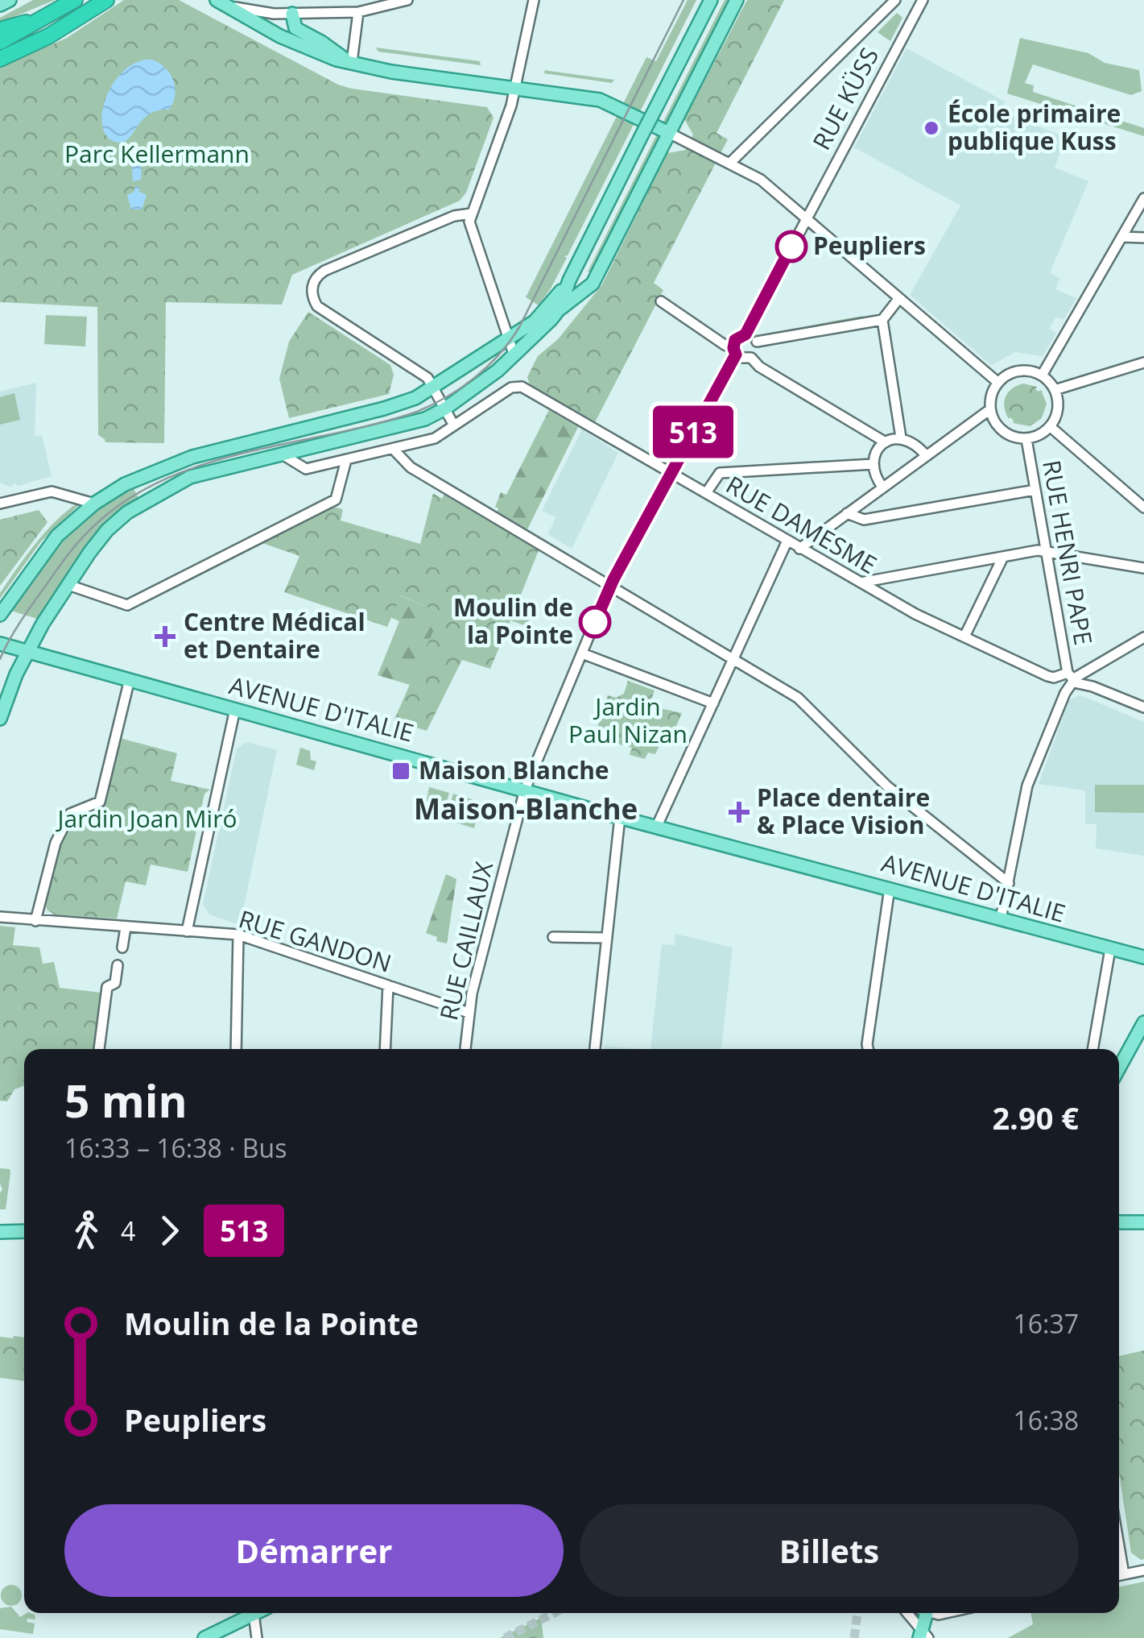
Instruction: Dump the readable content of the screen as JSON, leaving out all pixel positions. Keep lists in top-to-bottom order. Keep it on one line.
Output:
{"streets":{"main road":["AVENUE D'ITALIE"],"street":["RUE KÜSS","RUE DAMESME","RUE HENRI PAPE","RUE CAILLAUX","RUE GANDON"]},"crossings":[["RUE KÜSS","RUE CAILLAUX"],["RUE DAMESME","RUE HENRI PAPE"],["RUE DAMESME","RUE CAILLAUX"],["AVENUE D'ITALIE","RUE CAILLAUX"],["RUE CAILLAUX","RUE GANDON"]],"districts":["Maison-Blanche"],"parks":["Parc Kellermann","Jardin Paul Nizan","Jardin Joan Miró"],"places":{"other":["École primaire publique Kuss","Peupliers","Moulin de la Pointe"],"health":["Centre Médical et Dentaire","Place dentaire & Place Vision"],"transit":["Maison Blanche"]},"lines":["bus line 513"],"page":{"on_map":"513","heading":["5 min","16:33 – 16:38 · Bus","2.90 €"],"legs":["4","513"],"list":[{"name":"Moulin de la Pointe","value":"16:37"},{"name":"Peupliers","value":"16:38"}],"buttons":["Démarrer","Billets"]}}
